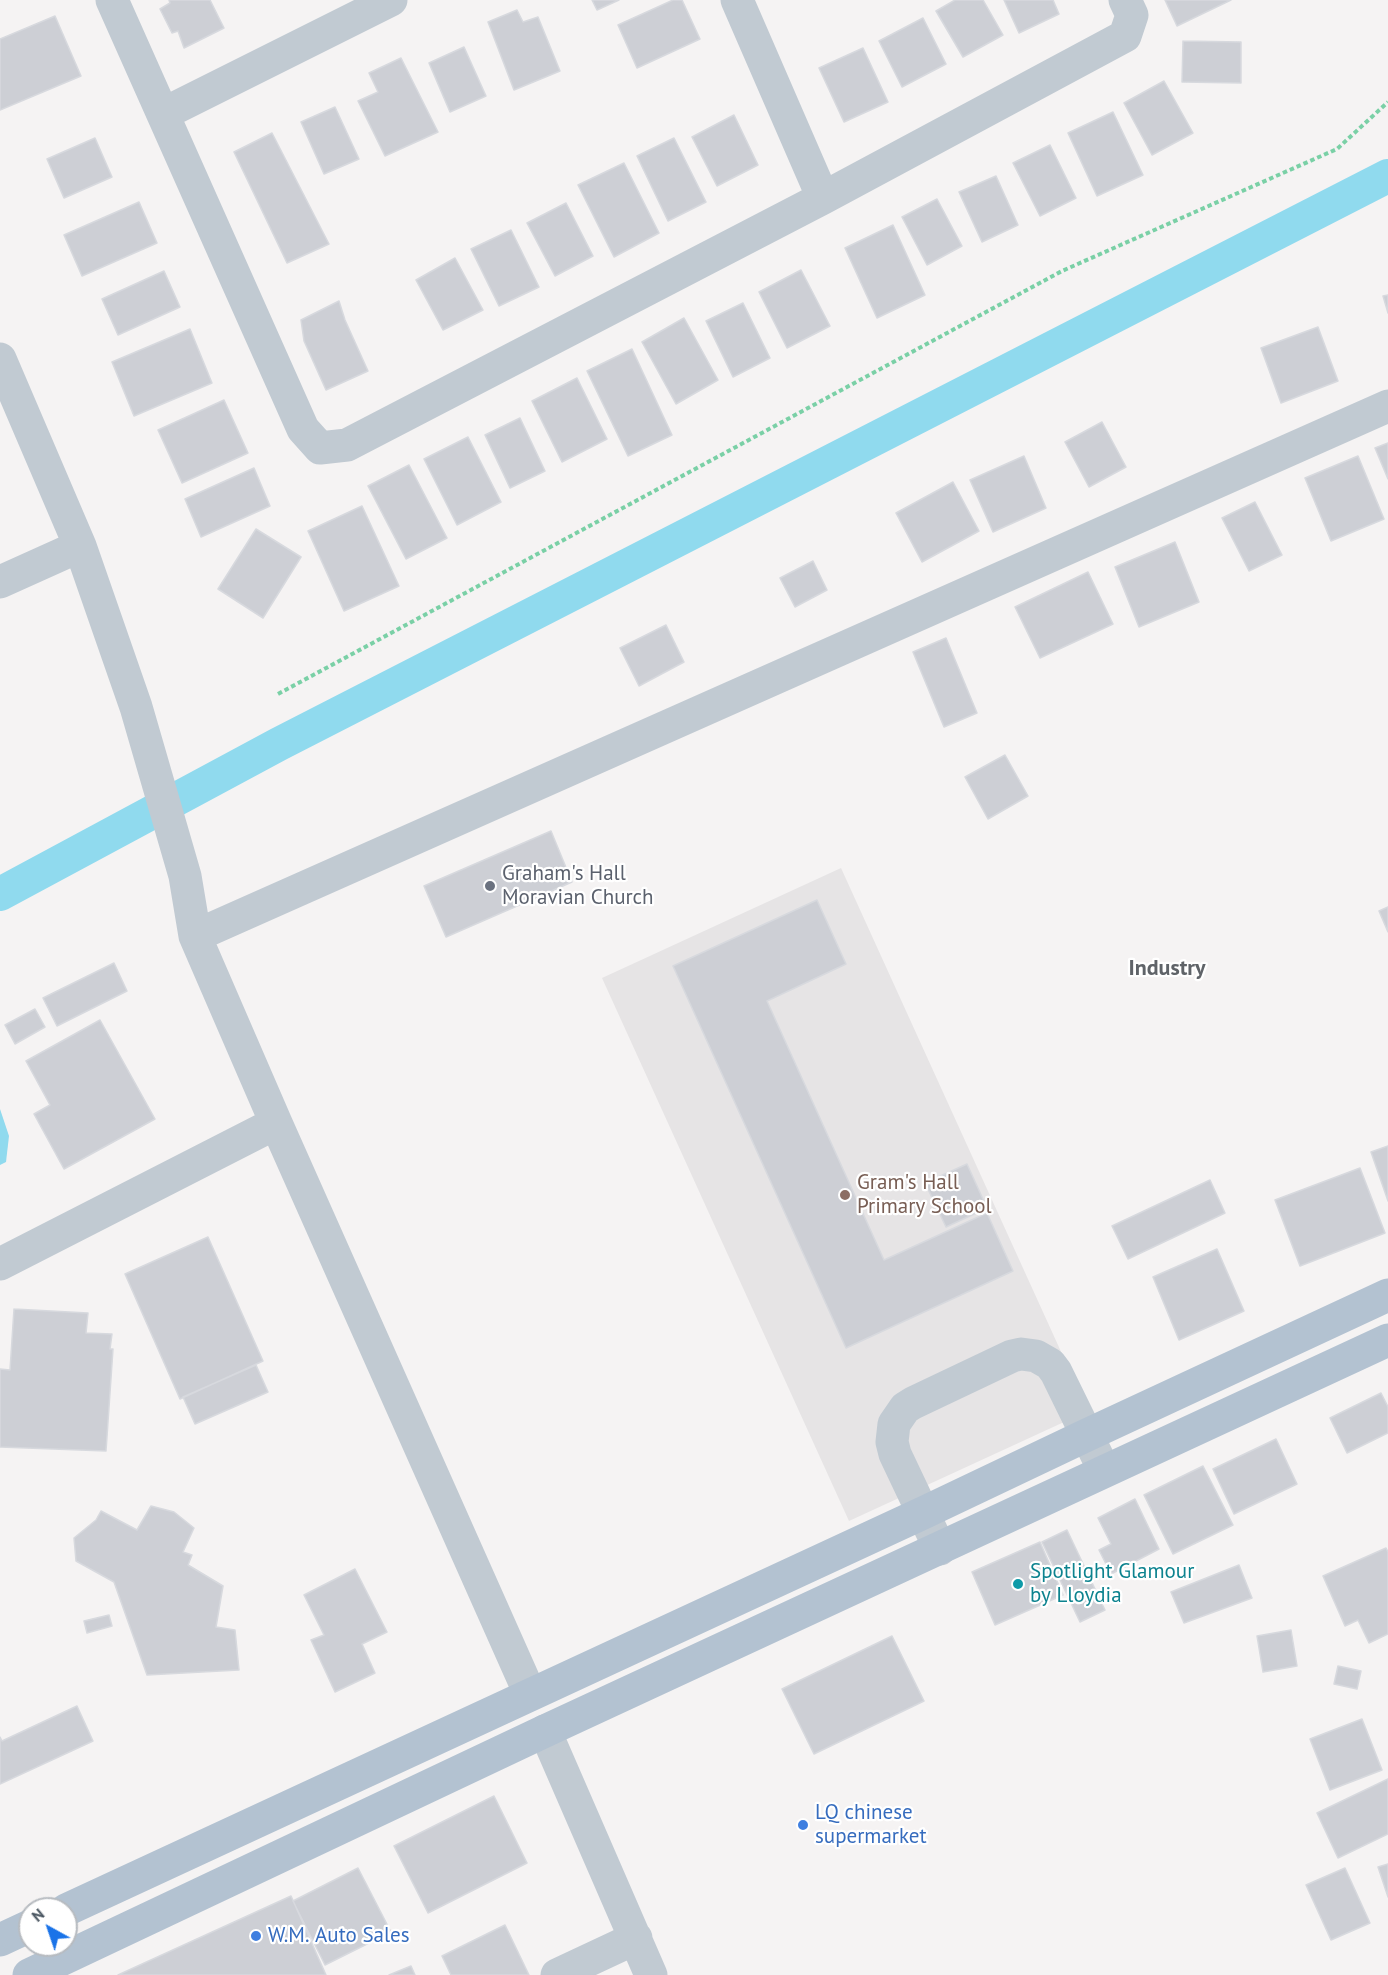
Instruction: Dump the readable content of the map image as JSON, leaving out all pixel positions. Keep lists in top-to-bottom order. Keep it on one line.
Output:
{"districts":["Industry"],"places":["Graham's Hall Moravian Church","Gram's Hall Primary School","Spotlight Glamour by Lloydia","LQ chinese supermarket","W.M. Auto Sales"],"north":"top left"}
